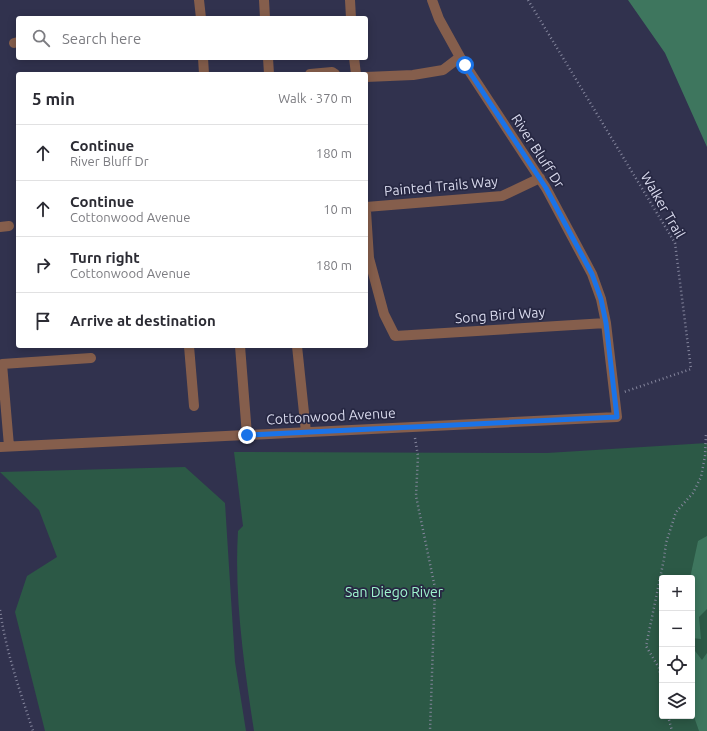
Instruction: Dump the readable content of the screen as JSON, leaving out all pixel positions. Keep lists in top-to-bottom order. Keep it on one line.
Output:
{"streets":{"street":["River Bluff Dr","Painted Trails Way","Song Bird Way","Cottonwood Avenue"],"path":["Walker Trail"]},"crossings":[["River Bluff Dr","Painted Trails Way"],["River Bluff Dr","Walker Trail"],["River Bluff Dr","Song Bird Way"],["River Bluff Dr","Cottonwood Avenue"],["Walker Trail","Cottonwood Avenue"]],"parks":["San Diego River"],"page":{"search":"Search here","heading":["5 min","Walk · 370 m"],"list":[["Continue","River Bluff Dr","180 m"],["Continue","Cottonwood Avenue","10 m"],["Turn right","Cottonwood Avenue","180 m"],"Arrive at destination"],"map_buttons":["+","−"]}}
